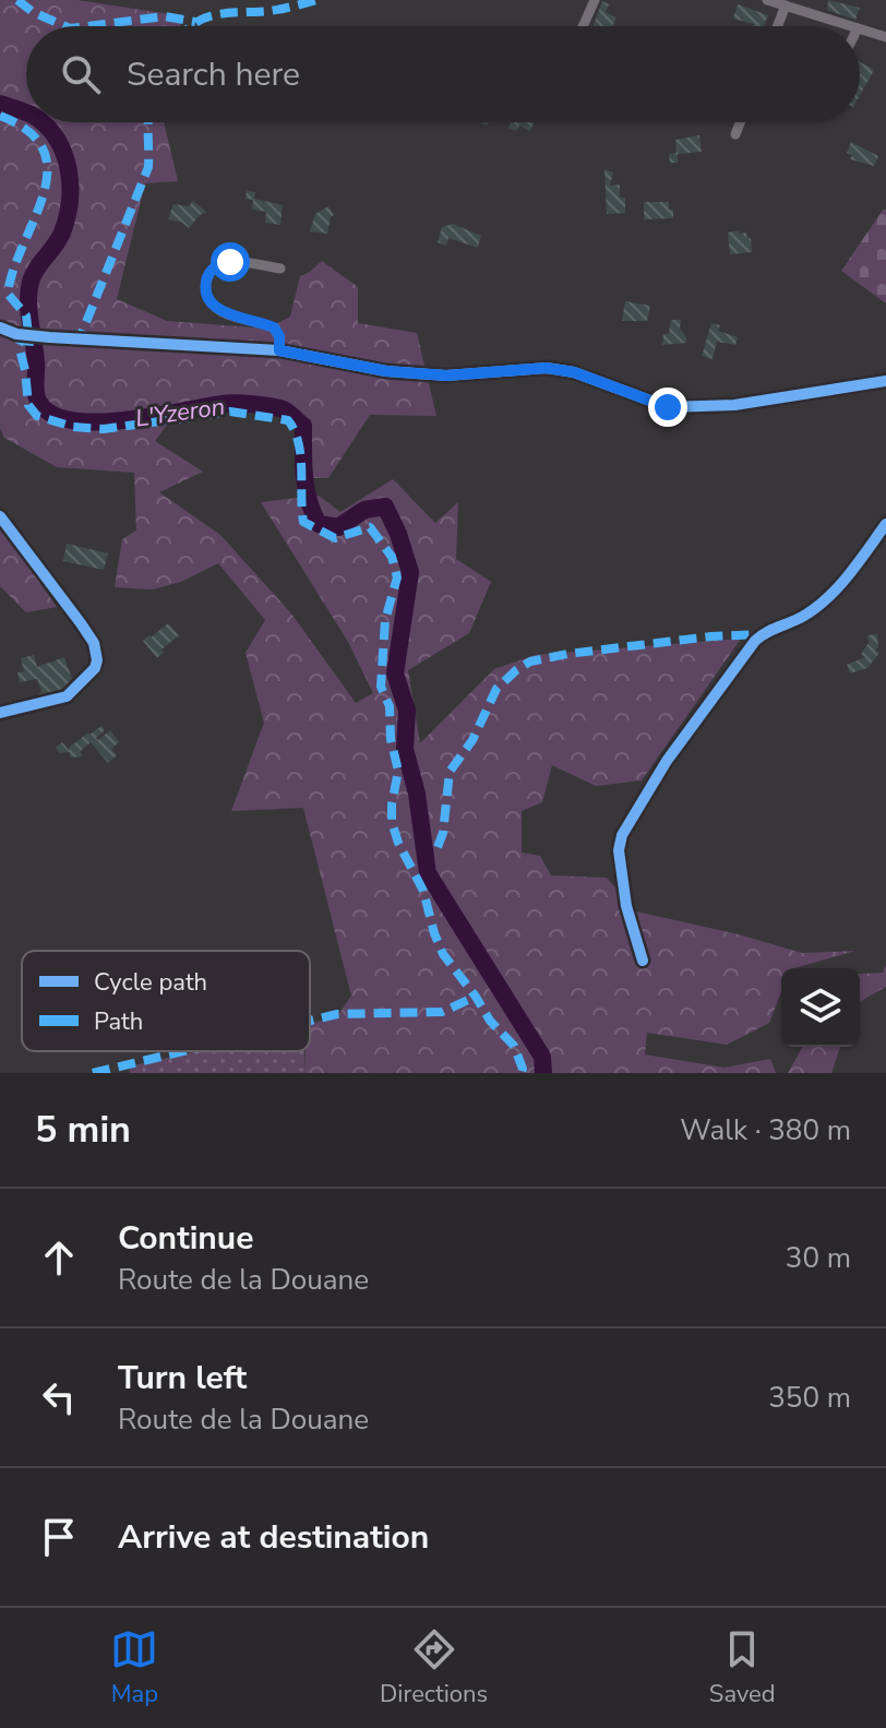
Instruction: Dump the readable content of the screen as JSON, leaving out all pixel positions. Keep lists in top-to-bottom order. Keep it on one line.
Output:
{"water":["L'Yzeron"],"legend":["Cycle path","Path"],"page":{"search":"Search here","heading":["5 min","Walk · 380 m"],"list":[["Continue","Route de la Douane","30 m"],["Turn left","Route de la Douane","350 m"],"Arrive at destination"],"nav":["Map","Directions","Saved"]}}
